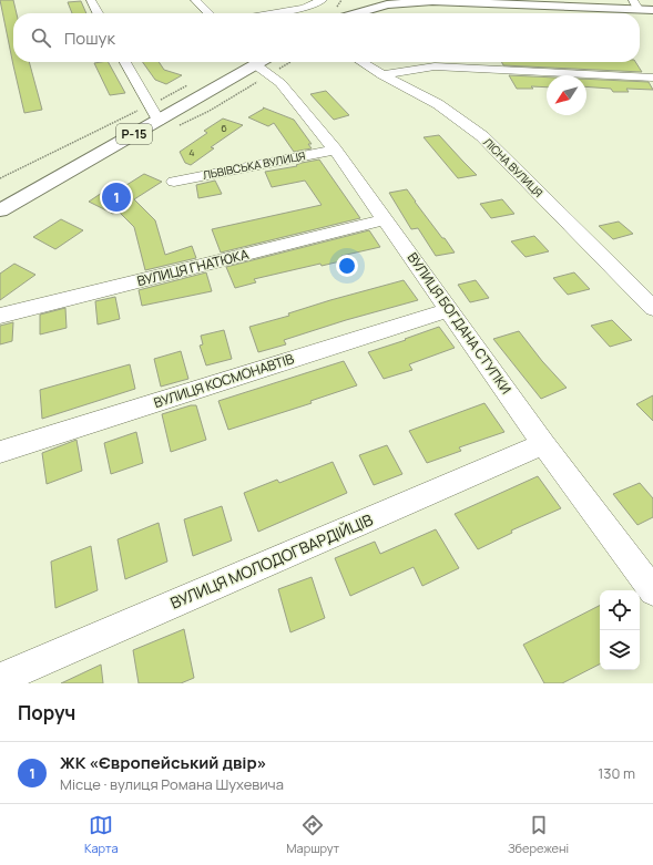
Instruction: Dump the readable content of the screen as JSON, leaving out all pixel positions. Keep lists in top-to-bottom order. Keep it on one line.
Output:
{"streets":{"main road":["Р-15"],"street":["ЛЬВІВСЬКА ВУЛИЦЯ","ЛІСНА ВУЛИЦЯ","ВУЛИЦЯ ГНАТЮКА","ВУЛИЦЯ БОГДАНА СТУПКИ","ВУЛИЦЯ КОСМОНАВТІВ","ВУЛИЦЯ МОЛОДОГВАРДІЙЦІВ"]},"crossings":[["ЛЬВІВСЬКА ВУЛИЦЯ","ВУЛИЦЯ БОГДАНА СТУПКИ"],["ВУЛИЦЯ ГНАТЮКА","ВУЛИЦЯ БОГДАНА СТУПКИ"],["ВУЛИЦЯ БОГДАНА СТУПКИ","ВУЛИЦЯ КОСМОНАВТІВ"],["ВУЛИЦЯ БОГДАНА СТУПКИ","ВУЛИЦЯ МОЛОДОГВАРДІЙЦІВ"]],"house_numbers":["6","4"],"north":"bottom left","page":{"search":"Пошук","pins":"1","heading":"Поруч","list":[{"mark":"1","name":"ЖК «Європейський двір»","note":"Місце · вулиця Романа Шухевича","value":"130 m"}],"nav":["Карта","Маршрут","Збережені"]}}
